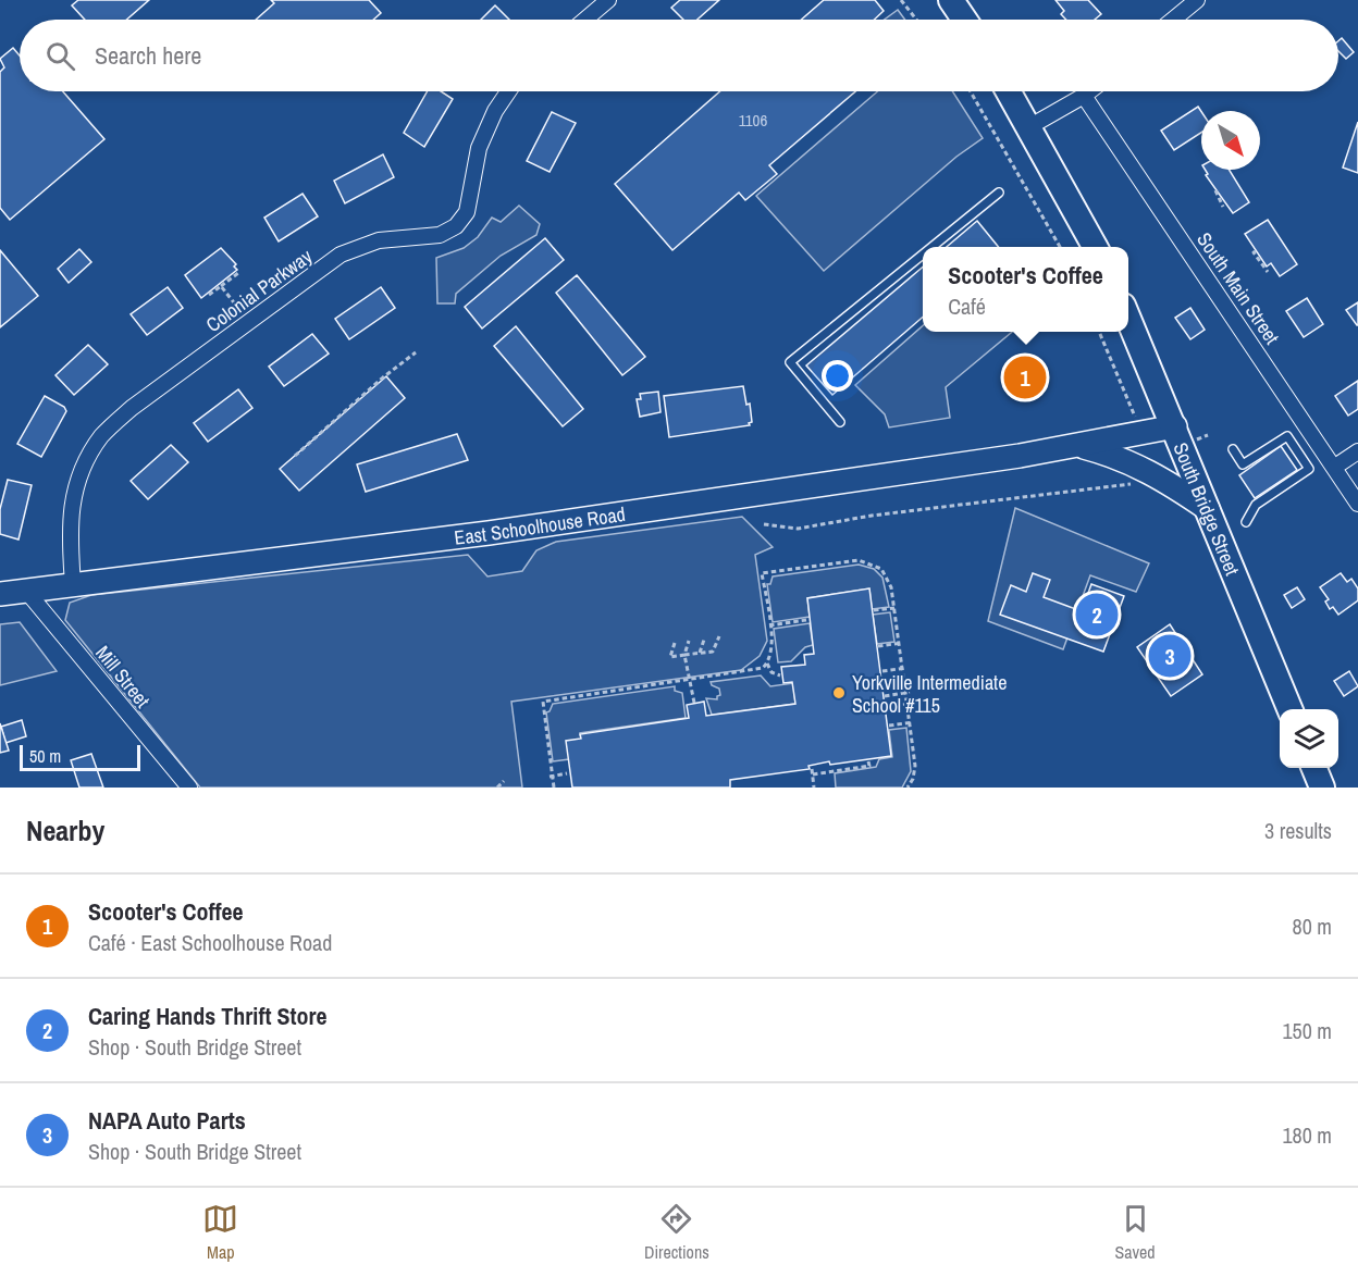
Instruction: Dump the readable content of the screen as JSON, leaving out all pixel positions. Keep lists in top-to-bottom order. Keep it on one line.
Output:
{"streets":{"highway":["South Bridge Street"],"main road":["East Schoolhouse Road"],"street":["South Main Street","Colonial Parkway","Mill Street"]},"crossings":[["Colonial Parkway","East Schoolhouse Road"],["South Bridge Street","East Schoolhouse Road"],["East Schoolhouse Road","Mill Street"]],"places":["Yorkville Intermediate School #115"],"house_numbers":["1106"],"scale_bar":"50 m","north":"bottom right","page":{"search":"Search here","popup":["Scooter's Coffee","Café"],"pins":["1","2","3"],"scale":"50 m","heading":["Nearby","3 results"],"list":[{"mark":"1","name":"Scooter's Coffee","note":"Café · East Schoolhouse Road","value":"80 m"},{"mark":"2","name":"Caring Hands Thrift Store","note":"Shop · South Bridge Street","value":"150 m"},{"mark":"3","name":"NAPA Auto Parts","note":"Shop · South Bridge Street","value":"180 m"}],"nav":["Map","Directions","Saved"]}}
